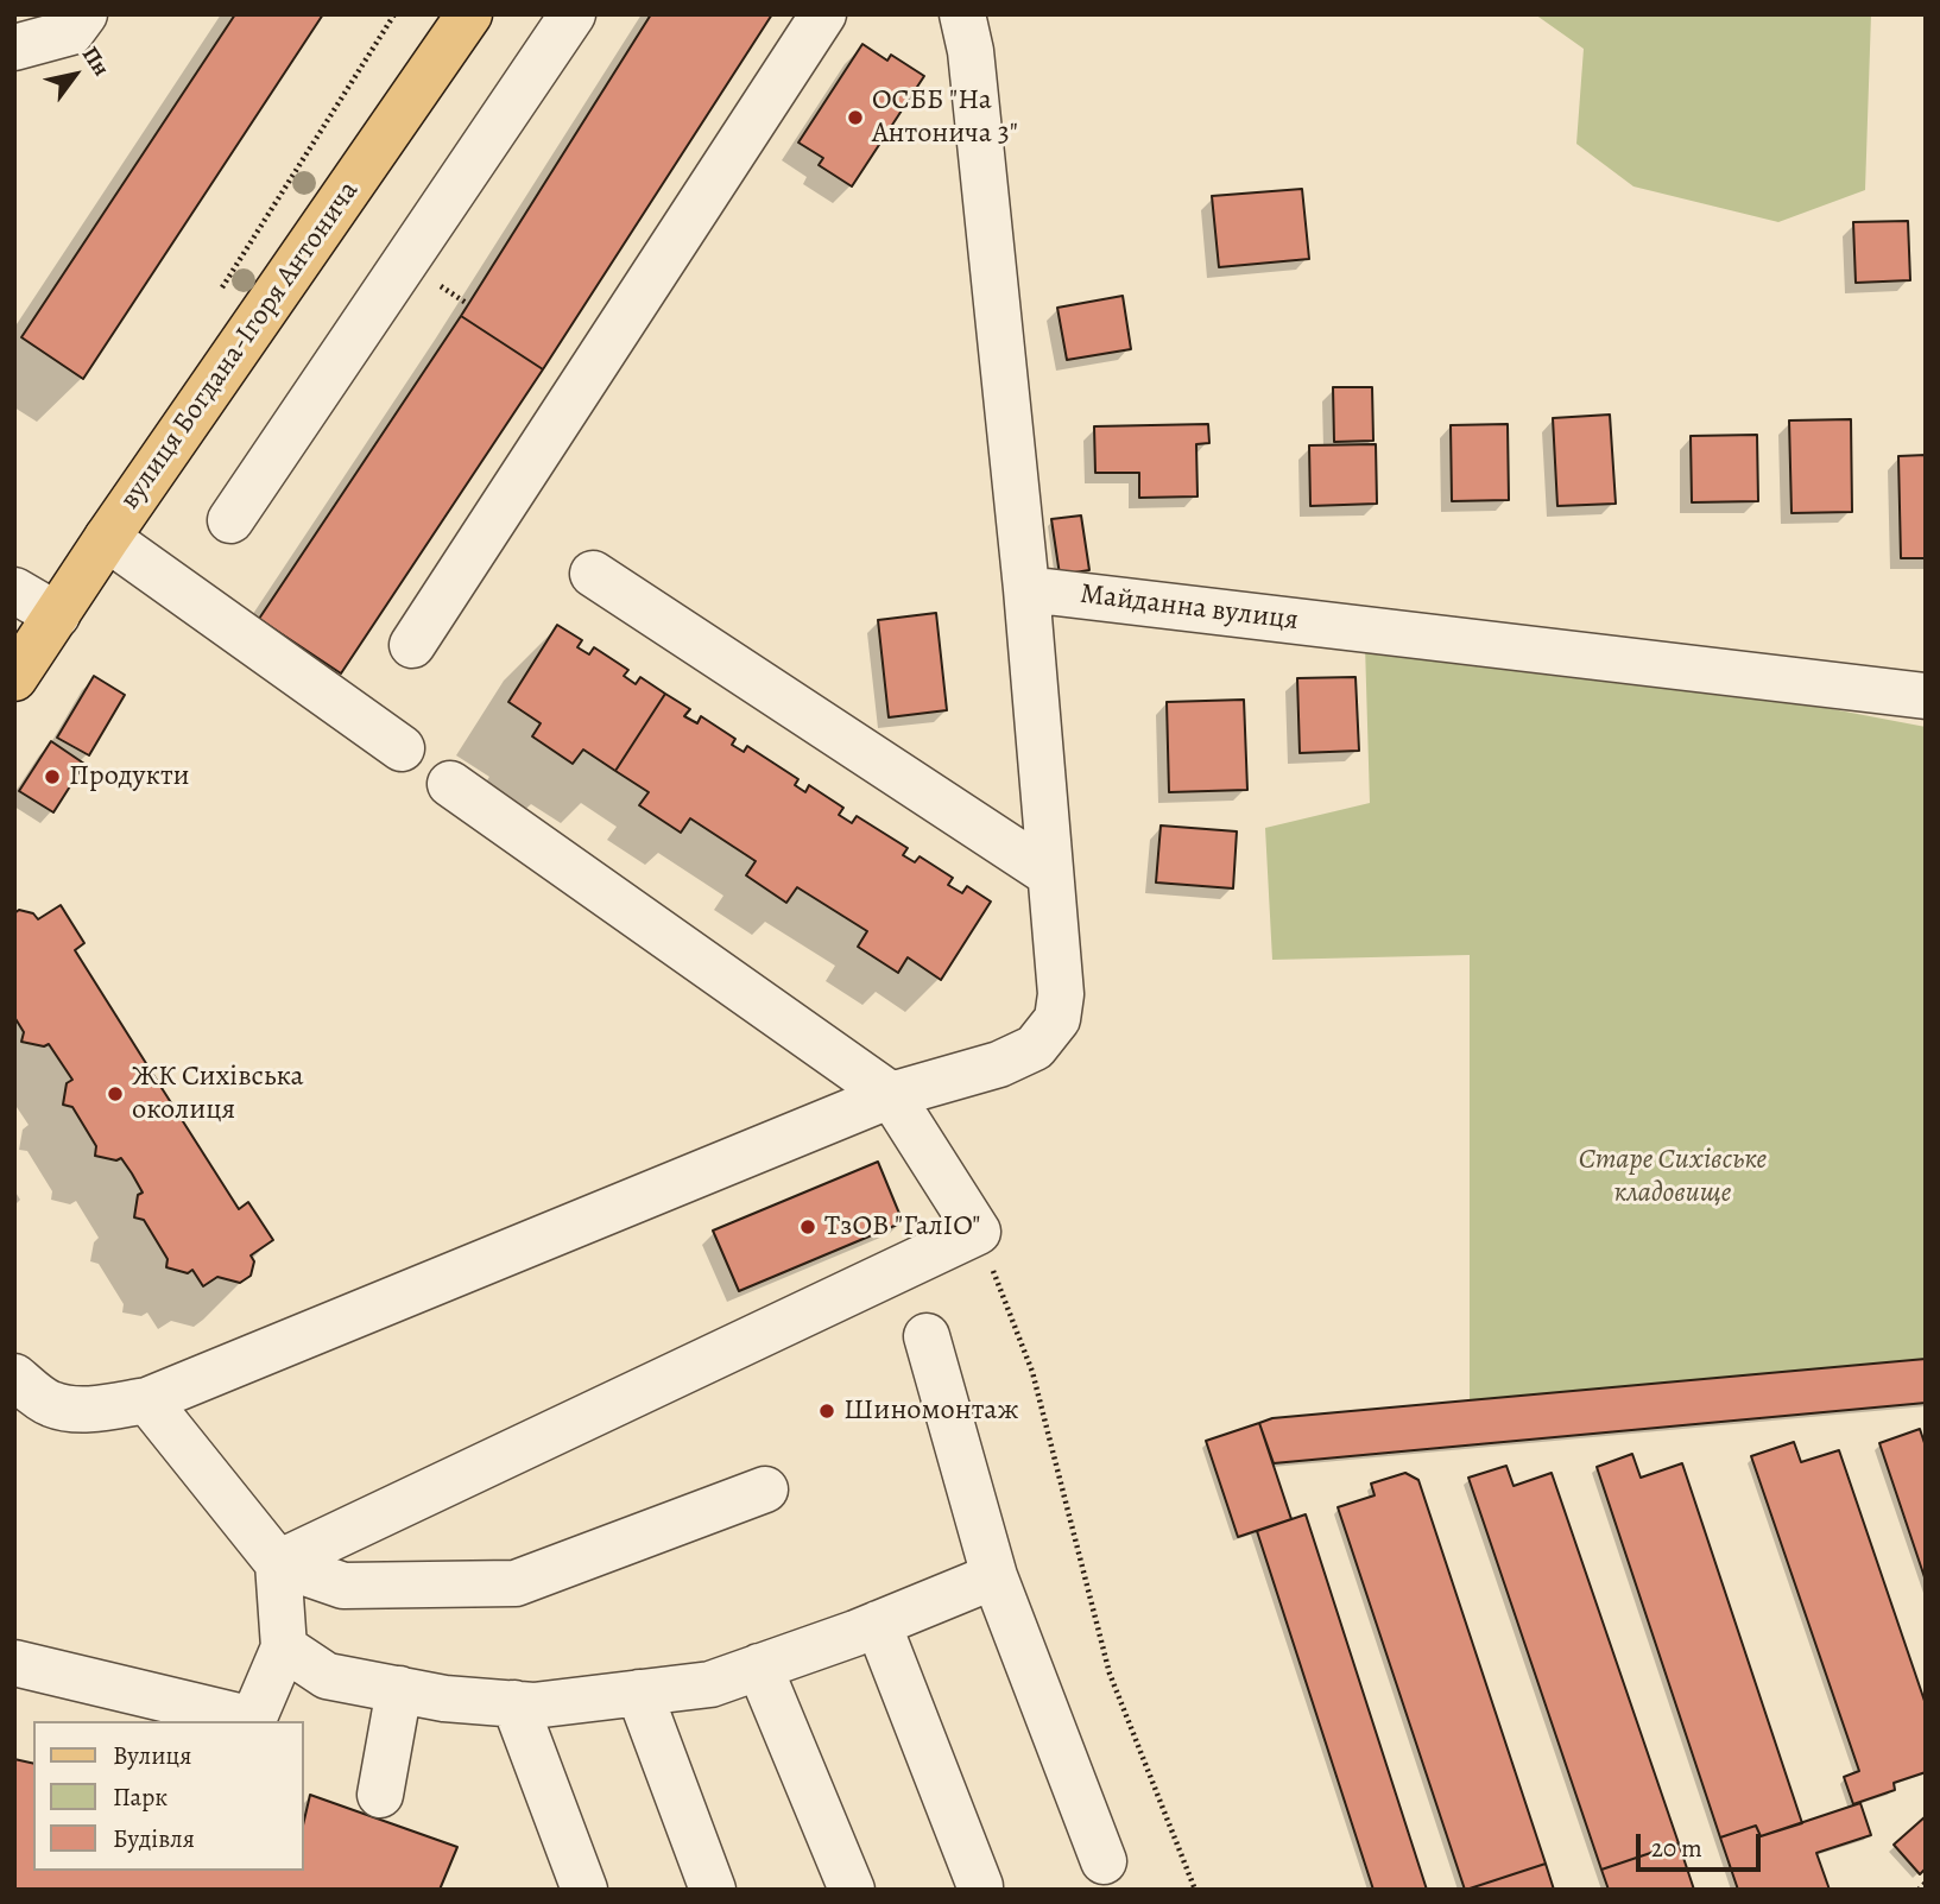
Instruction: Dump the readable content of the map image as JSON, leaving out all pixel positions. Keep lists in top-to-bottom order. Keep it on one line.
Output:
{"streets":{"main road":["вулиця Богдана-Ігоря Антонича"],"street":["Майданна вулиця"]},"parks":["Старе Сихівське кладовище"],"places":["ОСББ \"На Антонича 3\"","Продукти","ЖК Сихівська околиця","ТзОВ \"ГалІО\"","Шиномонтаж"],"legend":["Вулиця","Парк","Будівля"],"scale_bar":"20 m","north":"top right"}
